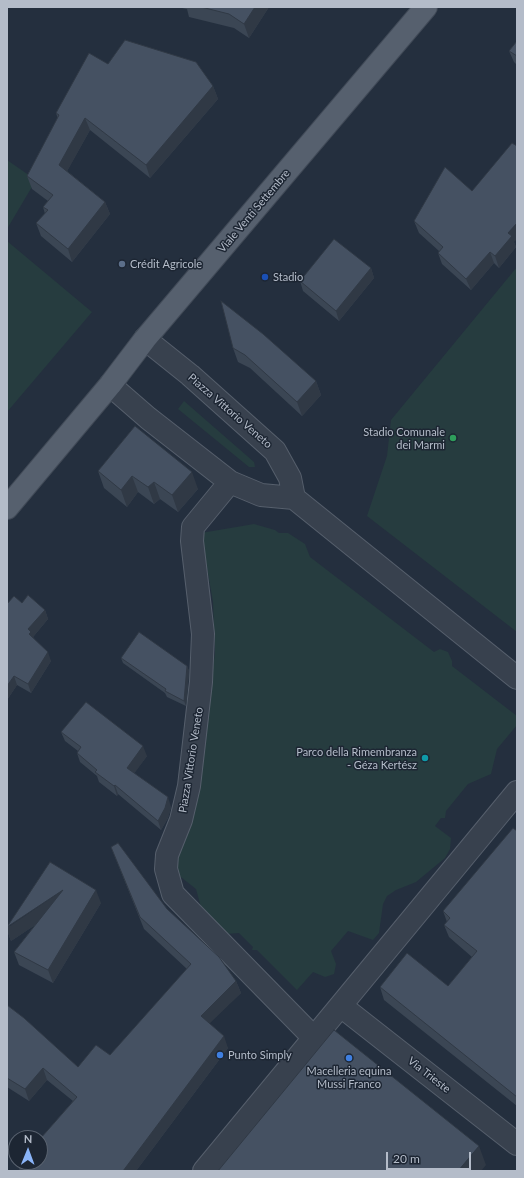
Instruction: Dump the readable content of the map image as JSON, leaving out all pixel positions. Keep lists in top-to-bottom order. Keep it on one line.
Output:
{"streets":{"main road":["Viale Venti Settembre"],"street":["Piazza Vittorio Veneto","Via Trieste"]},"crossings":[["Viale Venti Settembre","Piazza Vittorio Veneto"]],"places":["Crédit Agricole","Stadio","Stadio Comunale dei Marmi","Parco della Rimembranza - Géza Kertész","Punto Simply","Macelleria equina Mussi Franco"],"scale_bar":"20 m","north":"top"}
